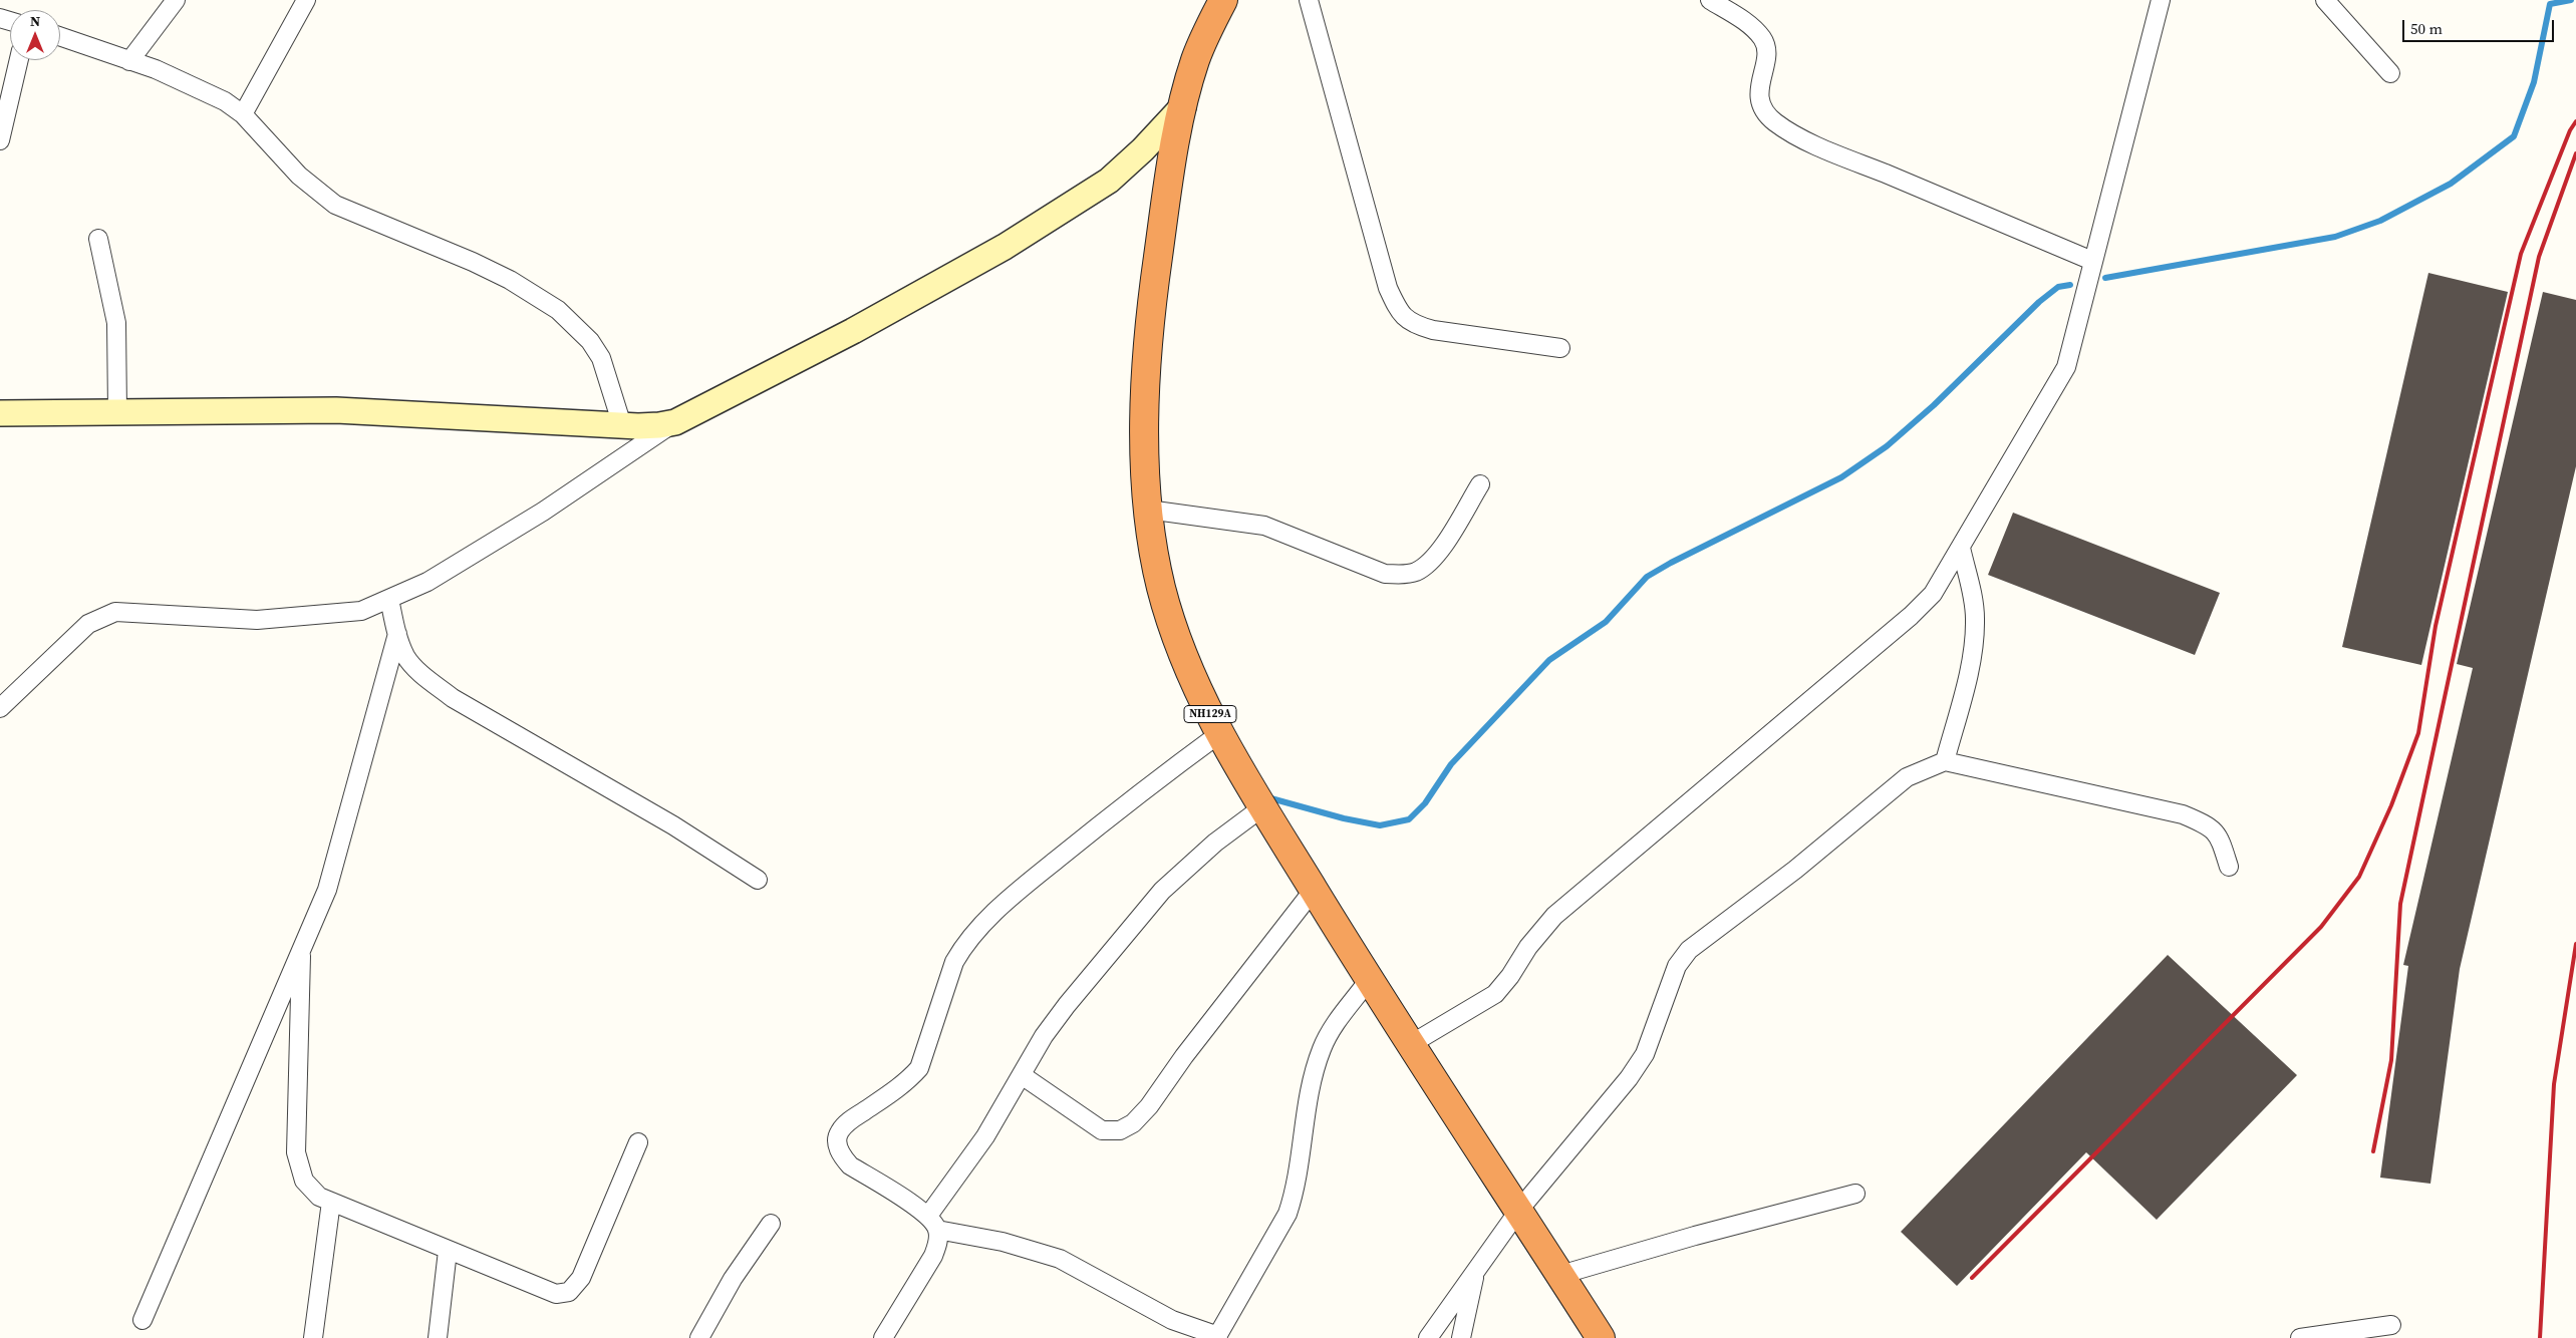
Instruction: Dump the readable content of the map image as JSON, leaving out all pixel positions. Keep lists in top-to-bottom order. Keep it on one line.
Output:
{"streets":{"highway":["NH129A"]},"scale_bar":"50 m","north":"top"}
